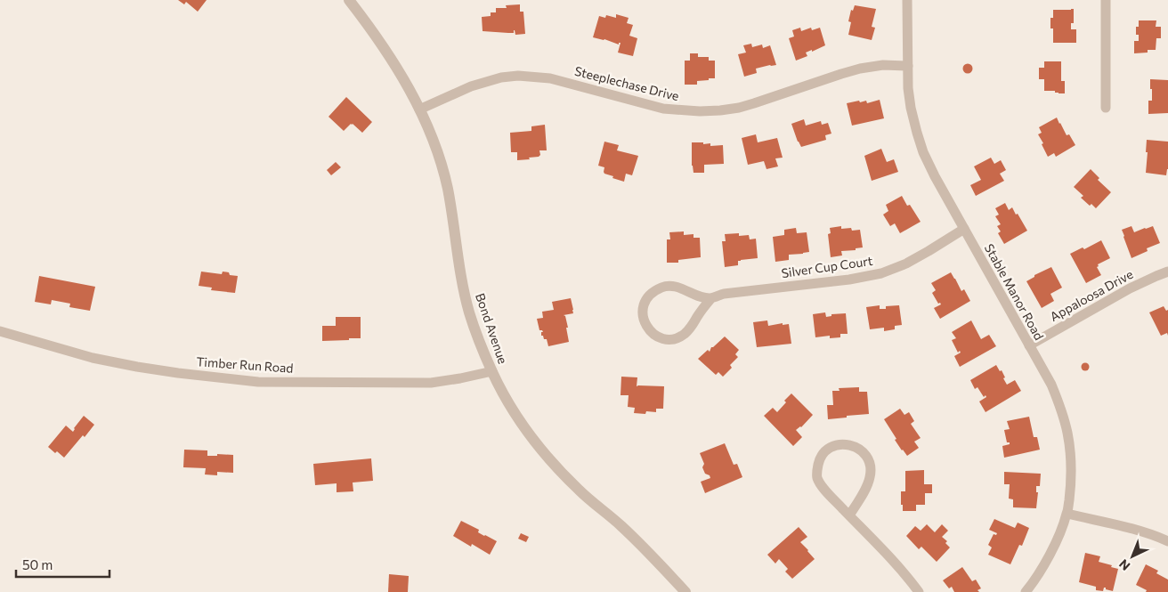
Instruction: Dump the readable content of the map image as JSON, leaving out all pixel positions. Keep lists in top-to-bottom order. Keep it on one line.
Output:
{"streets":{"street":["Steeplechase Drive","Silver Cup Court","Stable Manor Road","Appaloosa Drive","Bond Avenue","Timber Run Road"]},"crossings":[["Steeplechase Drive","Stable Manor Road"],["Steeplechase Drive","Bond Avenue"],["Silver Cup Court","Stable Manor Road"],["Stable Manor Road","Appaloosa Drive"],["Bond Avenue","Timber Run Road"]],"scale_bar":"50 m","north":"bottom left"}
